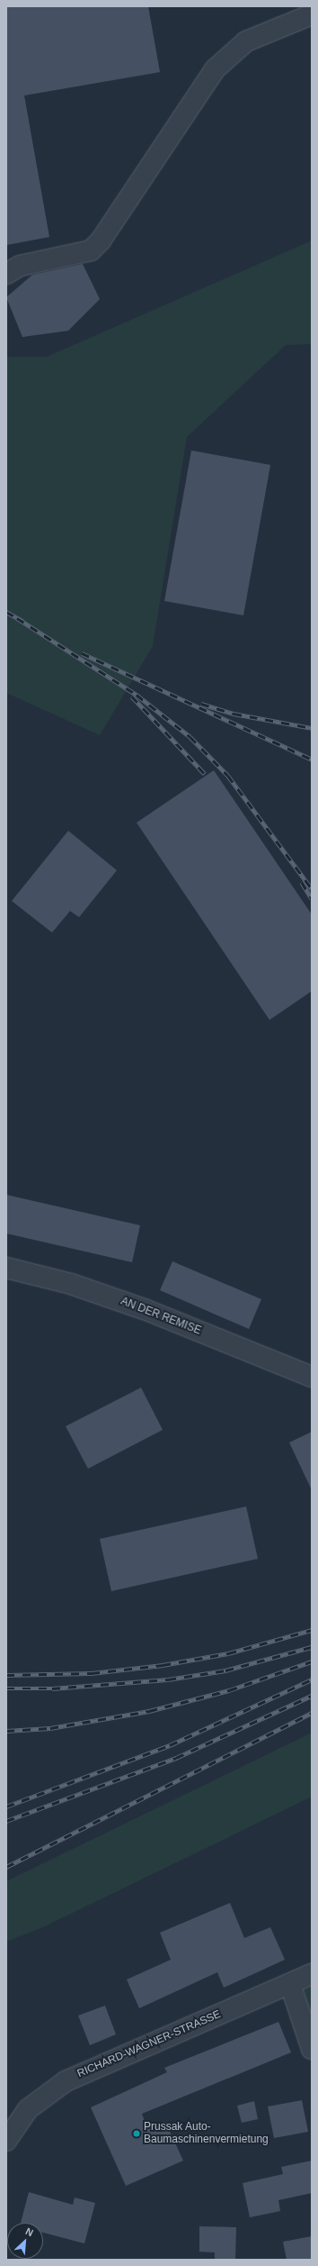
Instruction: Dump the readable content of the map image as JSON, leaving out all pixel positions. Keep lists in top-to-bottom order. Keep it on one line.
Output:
{"streets":{"street":["AN DER REMISE","RICHARD-WAGNER-STRASSE"]},"places":["Prussak Auto- Baumaschinenvermietung"],"north":"top right"}
